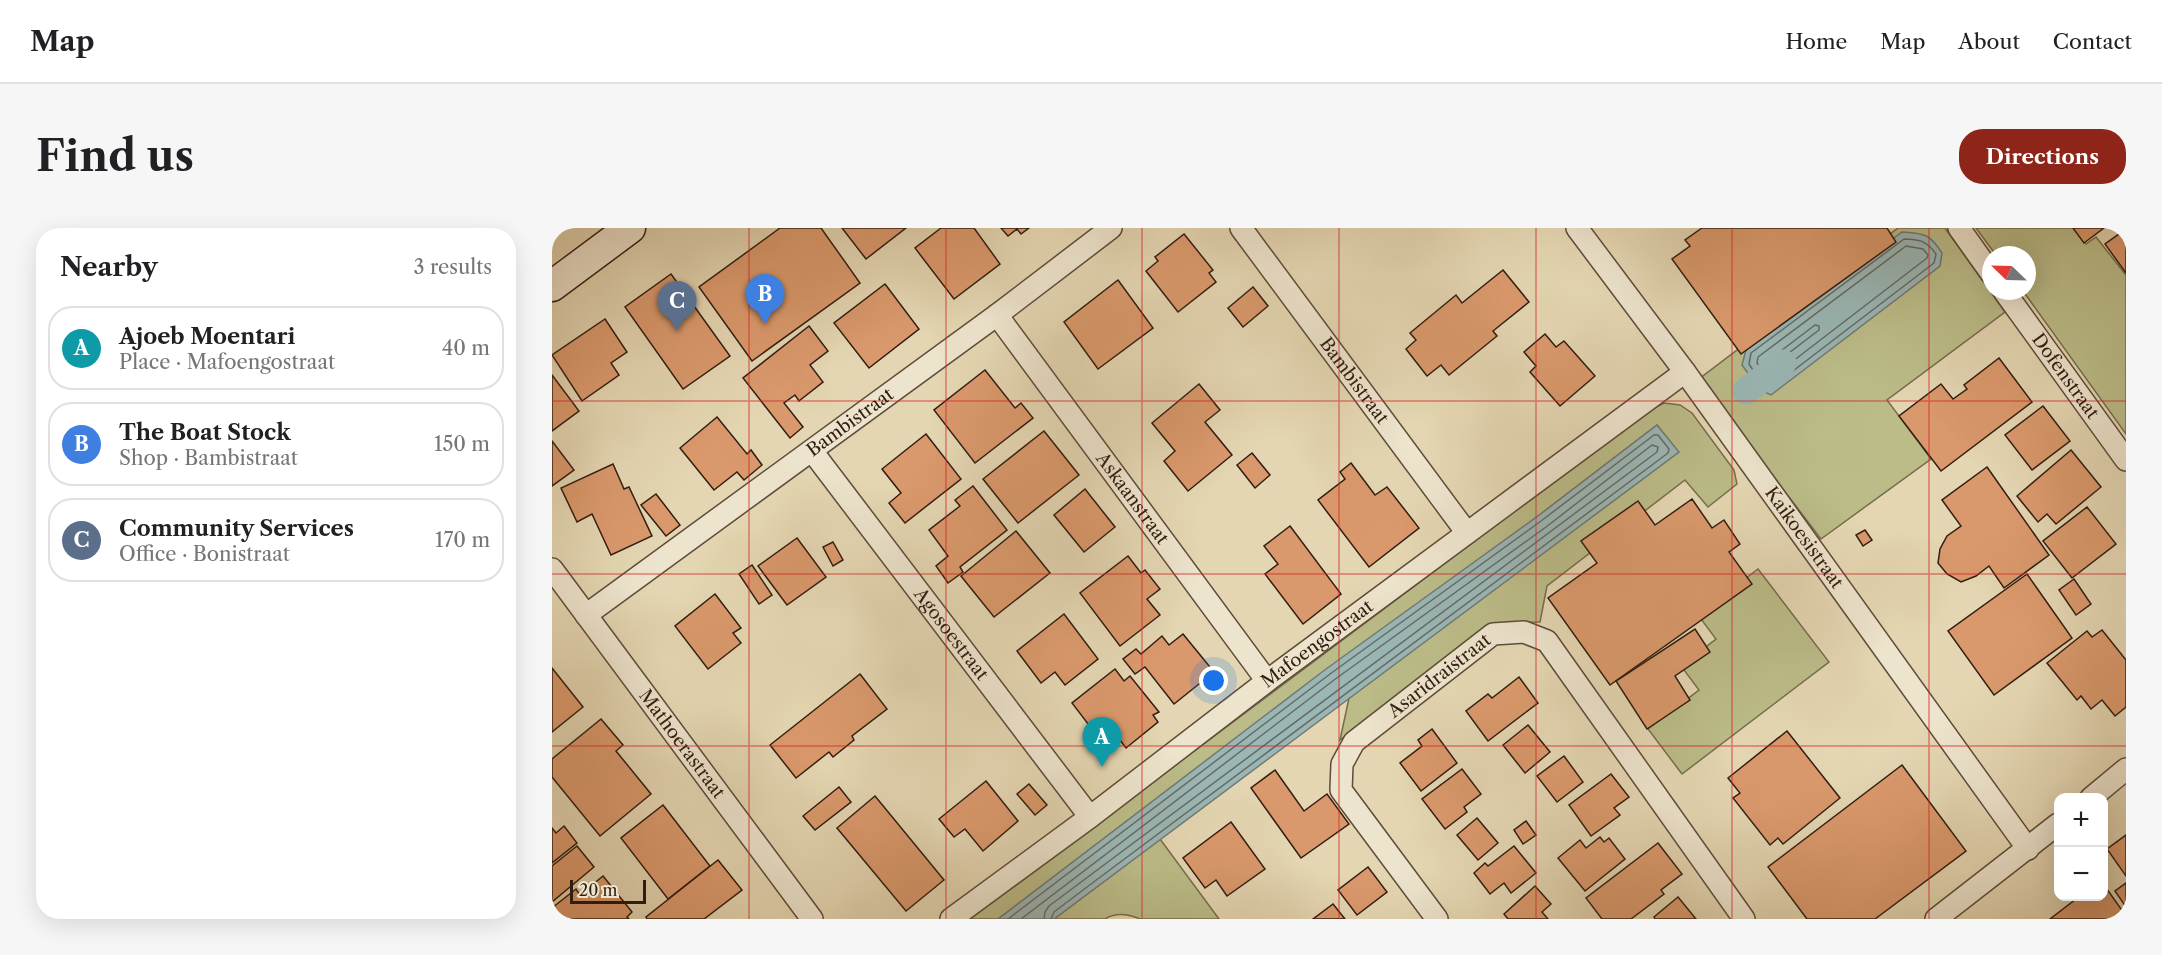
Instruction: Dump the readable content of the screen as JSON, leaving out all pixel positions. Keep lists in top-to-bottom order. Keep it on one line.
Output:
{"streets":{"street":["Dofenstraat","Bambistraat","Askaanstraat","Kaikoesistraat","Agosoestraat","Mafoengostraat","Asaridraistraat","Mathoerastraat"]},"crossings":[["Bambistraat","Askaanstraat"],["Bambistraat","Agosoestraat"],["Bambistraat","Mafoengostraat"],["Bambistraat","Mathoerastraat"],["Askaanstraat","Mafoengostraat"],["Kaikoesistraat","Mafoengostraat"],["Agosoestraat","Mafoengostraat"]],"scale_bar":"20 m","north":"top left","page":{"header":"Map","nav":["Home","Map","About","Contact"],"buttons":"Directions","title":"Find us","heading":["Nearby","3 results"],"pins":["B","C","A"],"list":[{"mark":"A","name":"Ajoeb Moentari","note":"Place · Mafoengostraat","value":"40 m"},{"mark":"B","name":"The Boat Stock","note":"Shop · Bambistraat","value":"150 m"},{"mark":"C","name":"Community Services","note":"Office · Bonistraat","value":"170 m"}],"map_buttons":["+","−"],"scale":"20 m"}}
